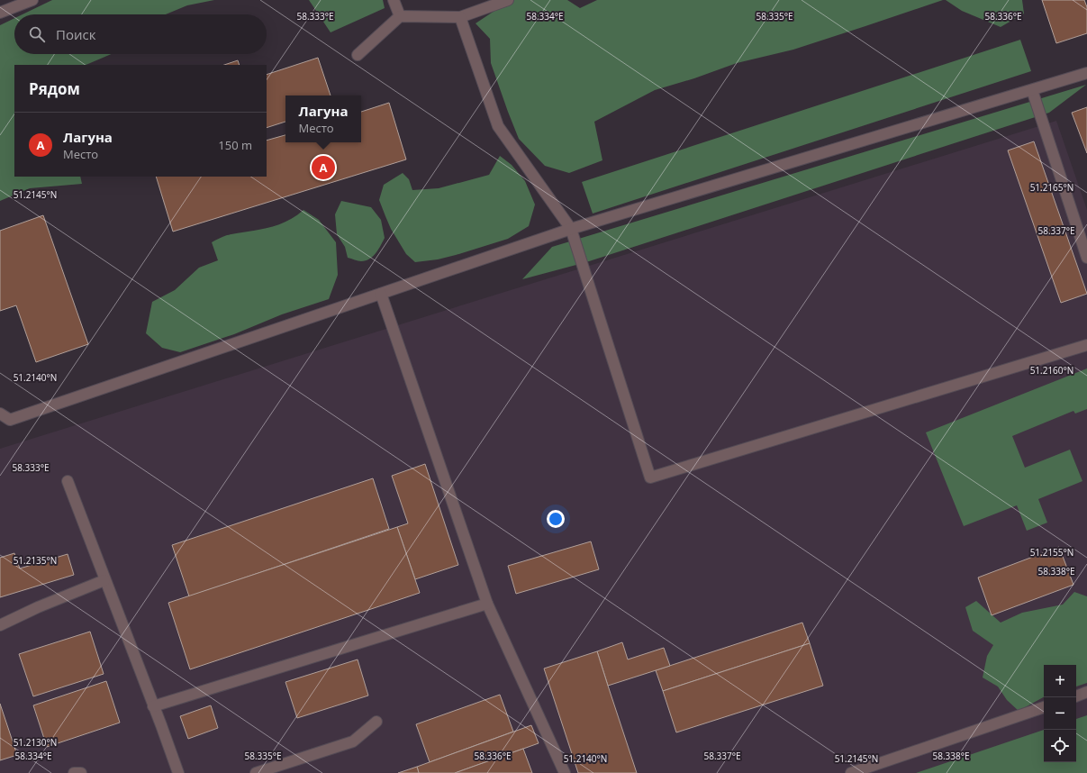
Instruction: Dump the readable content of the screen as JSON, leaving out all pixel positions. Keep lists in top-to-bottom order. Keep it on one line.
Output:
{"page":{"search":"Поиск","heading":"Рядом","popup":["Лагуна","Место"],"list":[{"mark":"A","name":"Лагуна","note":"Место","value":"150 m"}],"pins":"A","map_buttons":["+","−"]},"coordinates":["58.335°E","58.336°E","58.333°E","58.334°E","51.2165°N","51.2145°N","58.337°E","51.2160°N","51.2140°N","51.2155°N","51.2135°N","58.338°E","51.2130°N"]}
